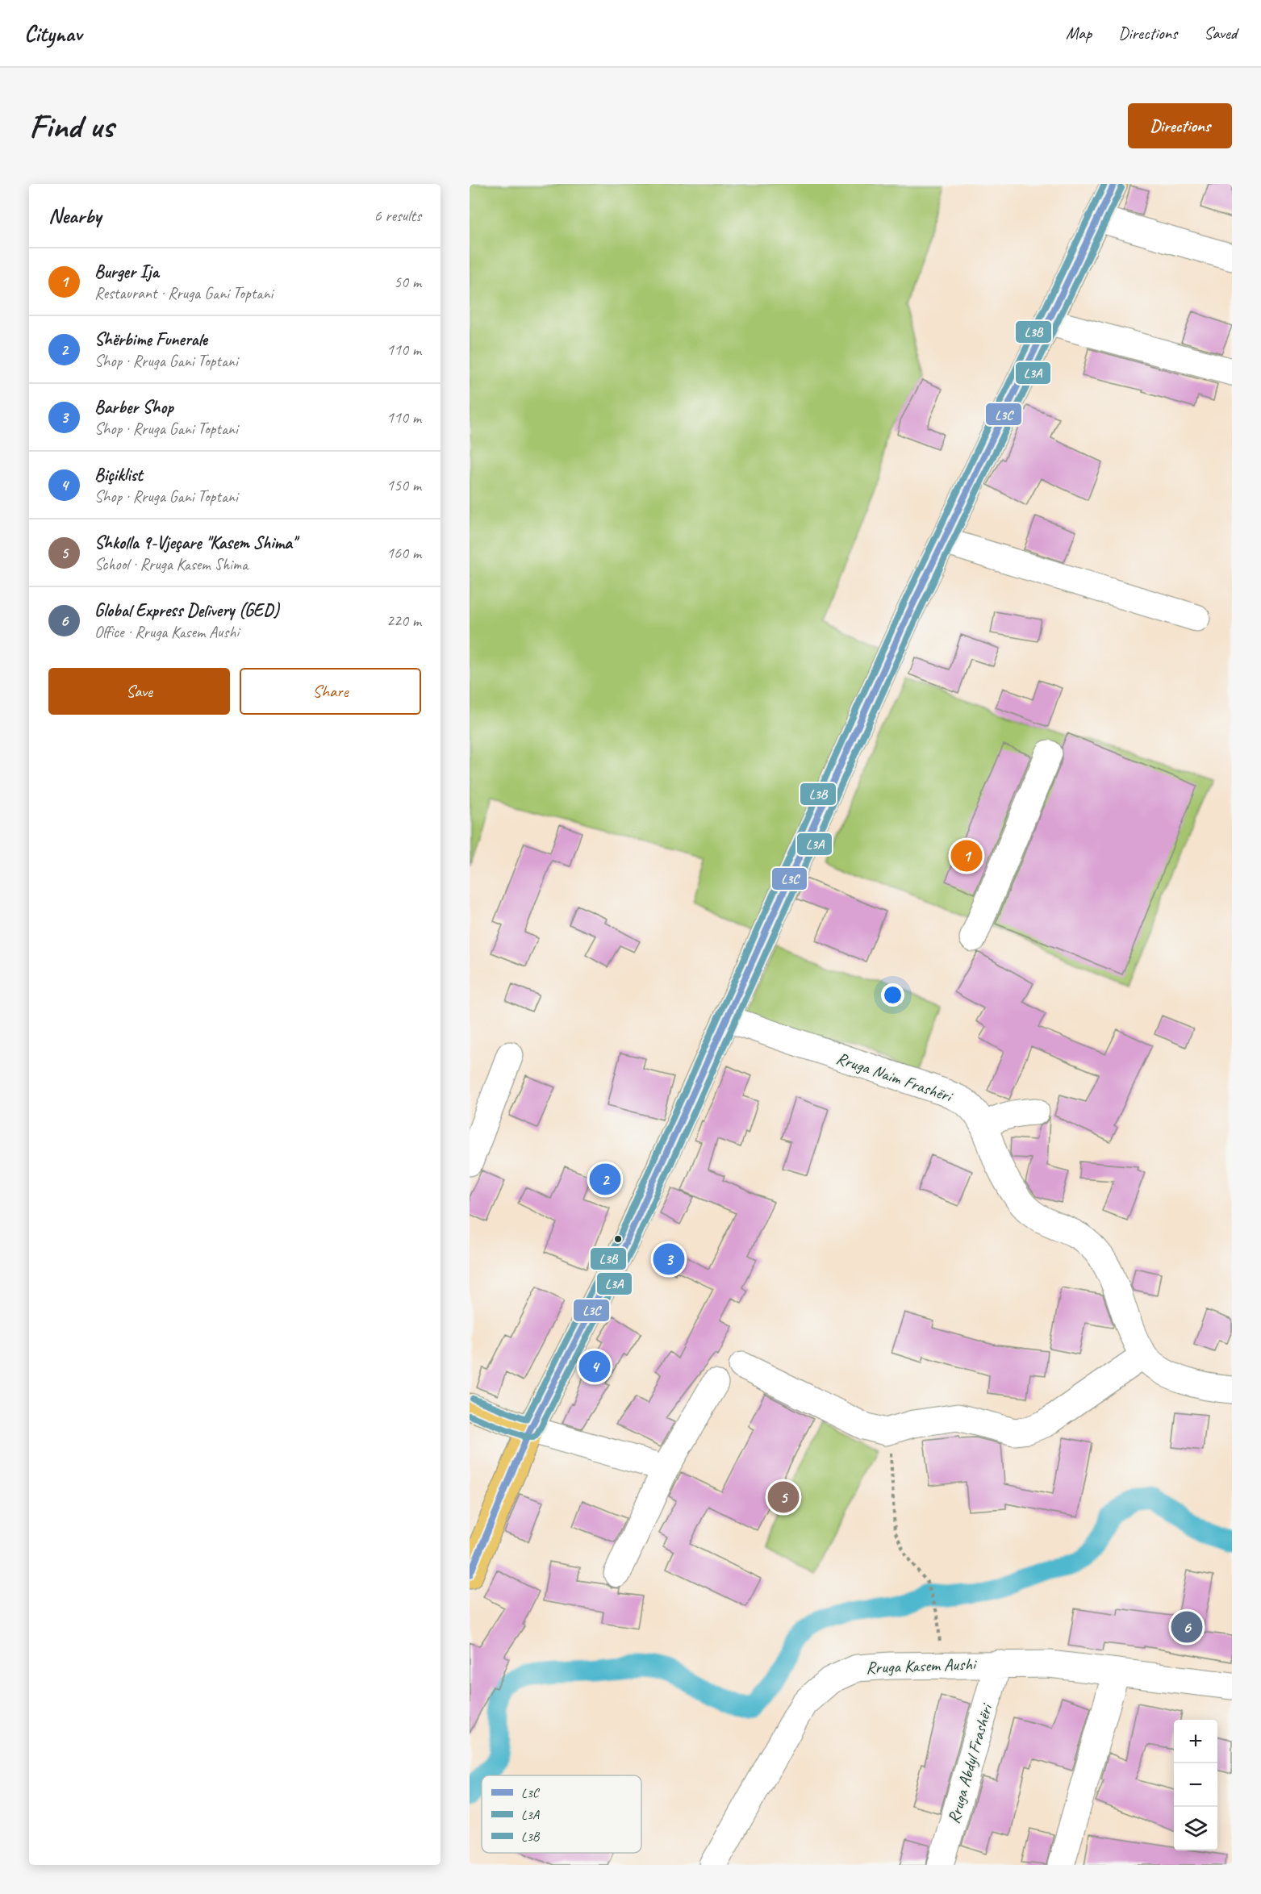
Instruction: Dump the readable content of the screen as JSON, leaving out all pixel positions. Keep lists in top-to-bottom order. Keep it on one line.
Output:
{"streets":{"street":["Rruga Naim Frashëri","Rruga Kasem Aushi","Rruga Abdyl Frashëri"]},"crossings":[["Rruga Kasem Aushi","Rruga Abdyl Frashëri"]],"lines":["transit line L3C","transit line L3B","transit line L3A"],"legend":["L3C","L3A","L3B"],"page":{"header":"Citynav","nav":["Map","Directions","Saved"],"buttons":["Directions",["Save","Share"]],"title":"Find us","heading":["Nearby","6 results"],"list":[{"mark":"1","name":"Burger Ija","note":"Restaurant · Rruga Gani Toptani","value":"50 m"},{"mark":"2","name":"Shërbime Funerale","note":"Shop · Rruga Gani Toptani","value":"110 m"},{"mark":"3","name":"Barber Shop","note":"Shop · Rruga Gani Toptani","value":"110 m"},{"mark":"4","name":"Biçiklist","note":"Shop · Rruga Gani Toptani","value":"150 m"},{"mark":"5","name":"Shkolla 9-Vjeçare \"Kasem Shima\"","note":"School · Rruga Kasem Shima","value":"160 m"},{"mark":"6","name":"Global Express Delivery (GED)","note":"Office · Rruga Kasem Aushi","value":"220 m"}],"pins":["1","2","3","4","5","6"],"map_buttons":["+","−"]}}
